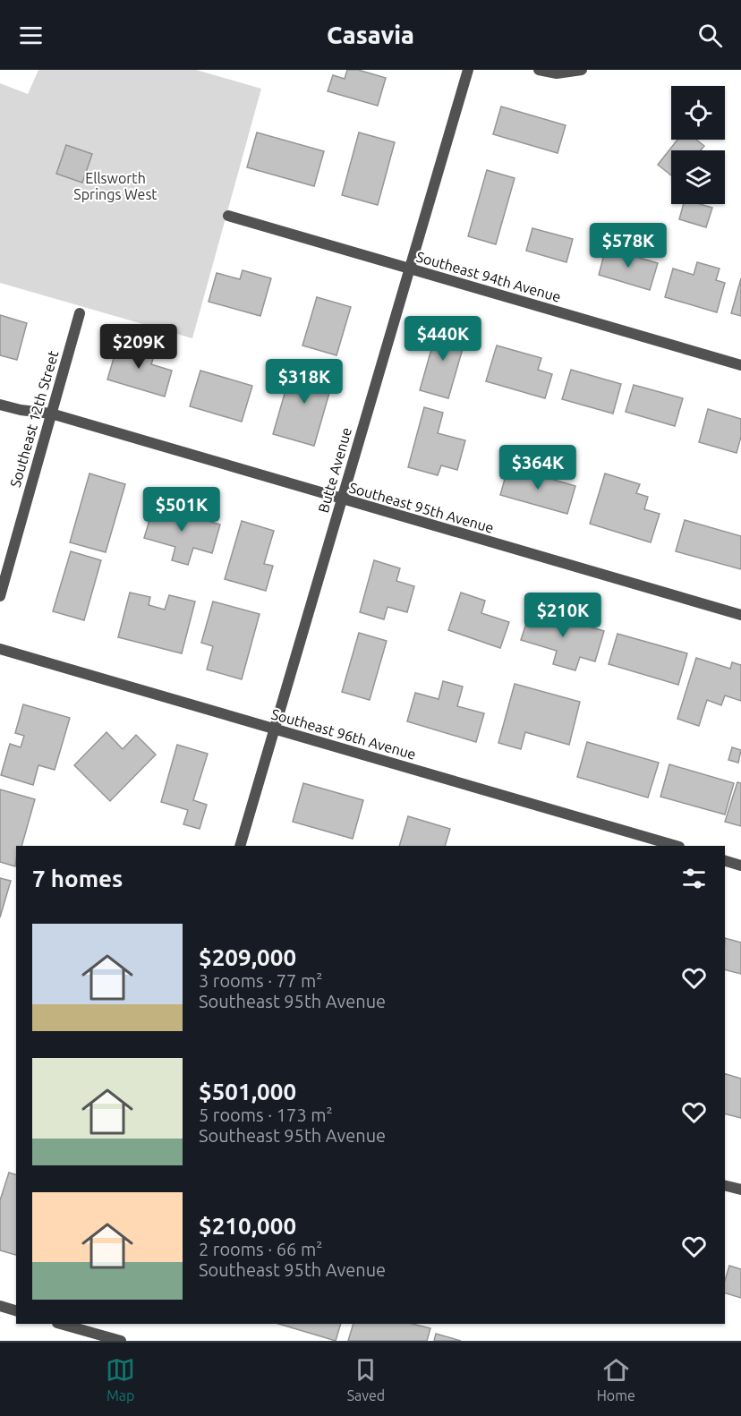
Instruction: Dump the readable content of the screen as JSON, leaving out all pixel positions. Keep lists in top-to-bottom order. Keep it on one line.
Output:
{"streets":{"street":["Southeast 94th Avenue","Southeast 12th Street","Butte Avenue","Southeast 95th Avenue","Southeast 96th Avenue"]},"crossings":[["Southeast 94th Avenue","Butte Avenue"],["Southeast 12th Street","Southeast 95th Avenue"],["Butte Avenue","Southeast 95th Avenue"],["Butte Avenue","Southeast 96th Avenue"]],"parks":["Ellsworth Springs West"],"page":{"header":"Casavia","price":["$578K","$440K","$209K","$318K","$364K","$501K","$210K"],"heading":"7 homes","list":[{"name":"$209,000","note":"3 rooms · 77 m² · Southeast 95th Avenue"},{"name":"$501,000","note":"5 rooms · 173 m² · Southeast 95th Avenue"},{"name":"$210,000","note":"2 rooms · 66 m² · Southeast 95th Avenue"}],"tabs":["Map","Saved","Home"]}}
